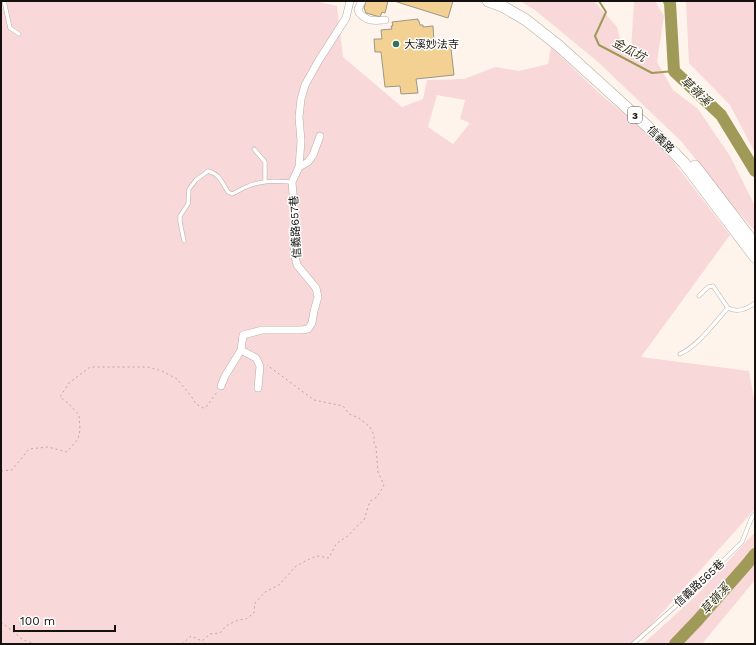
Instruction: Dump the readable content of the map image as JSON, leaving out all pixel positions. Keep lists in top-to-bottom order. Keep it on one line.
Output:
{"streets":{"main road":["3","信義路"],"street":["信義路657巷"],"lane":["信義路565巷"]},"water":["金瓜坑","草嶺溪"],"places":["大溪妙法寺"],"scale_bar":"100 m"}
